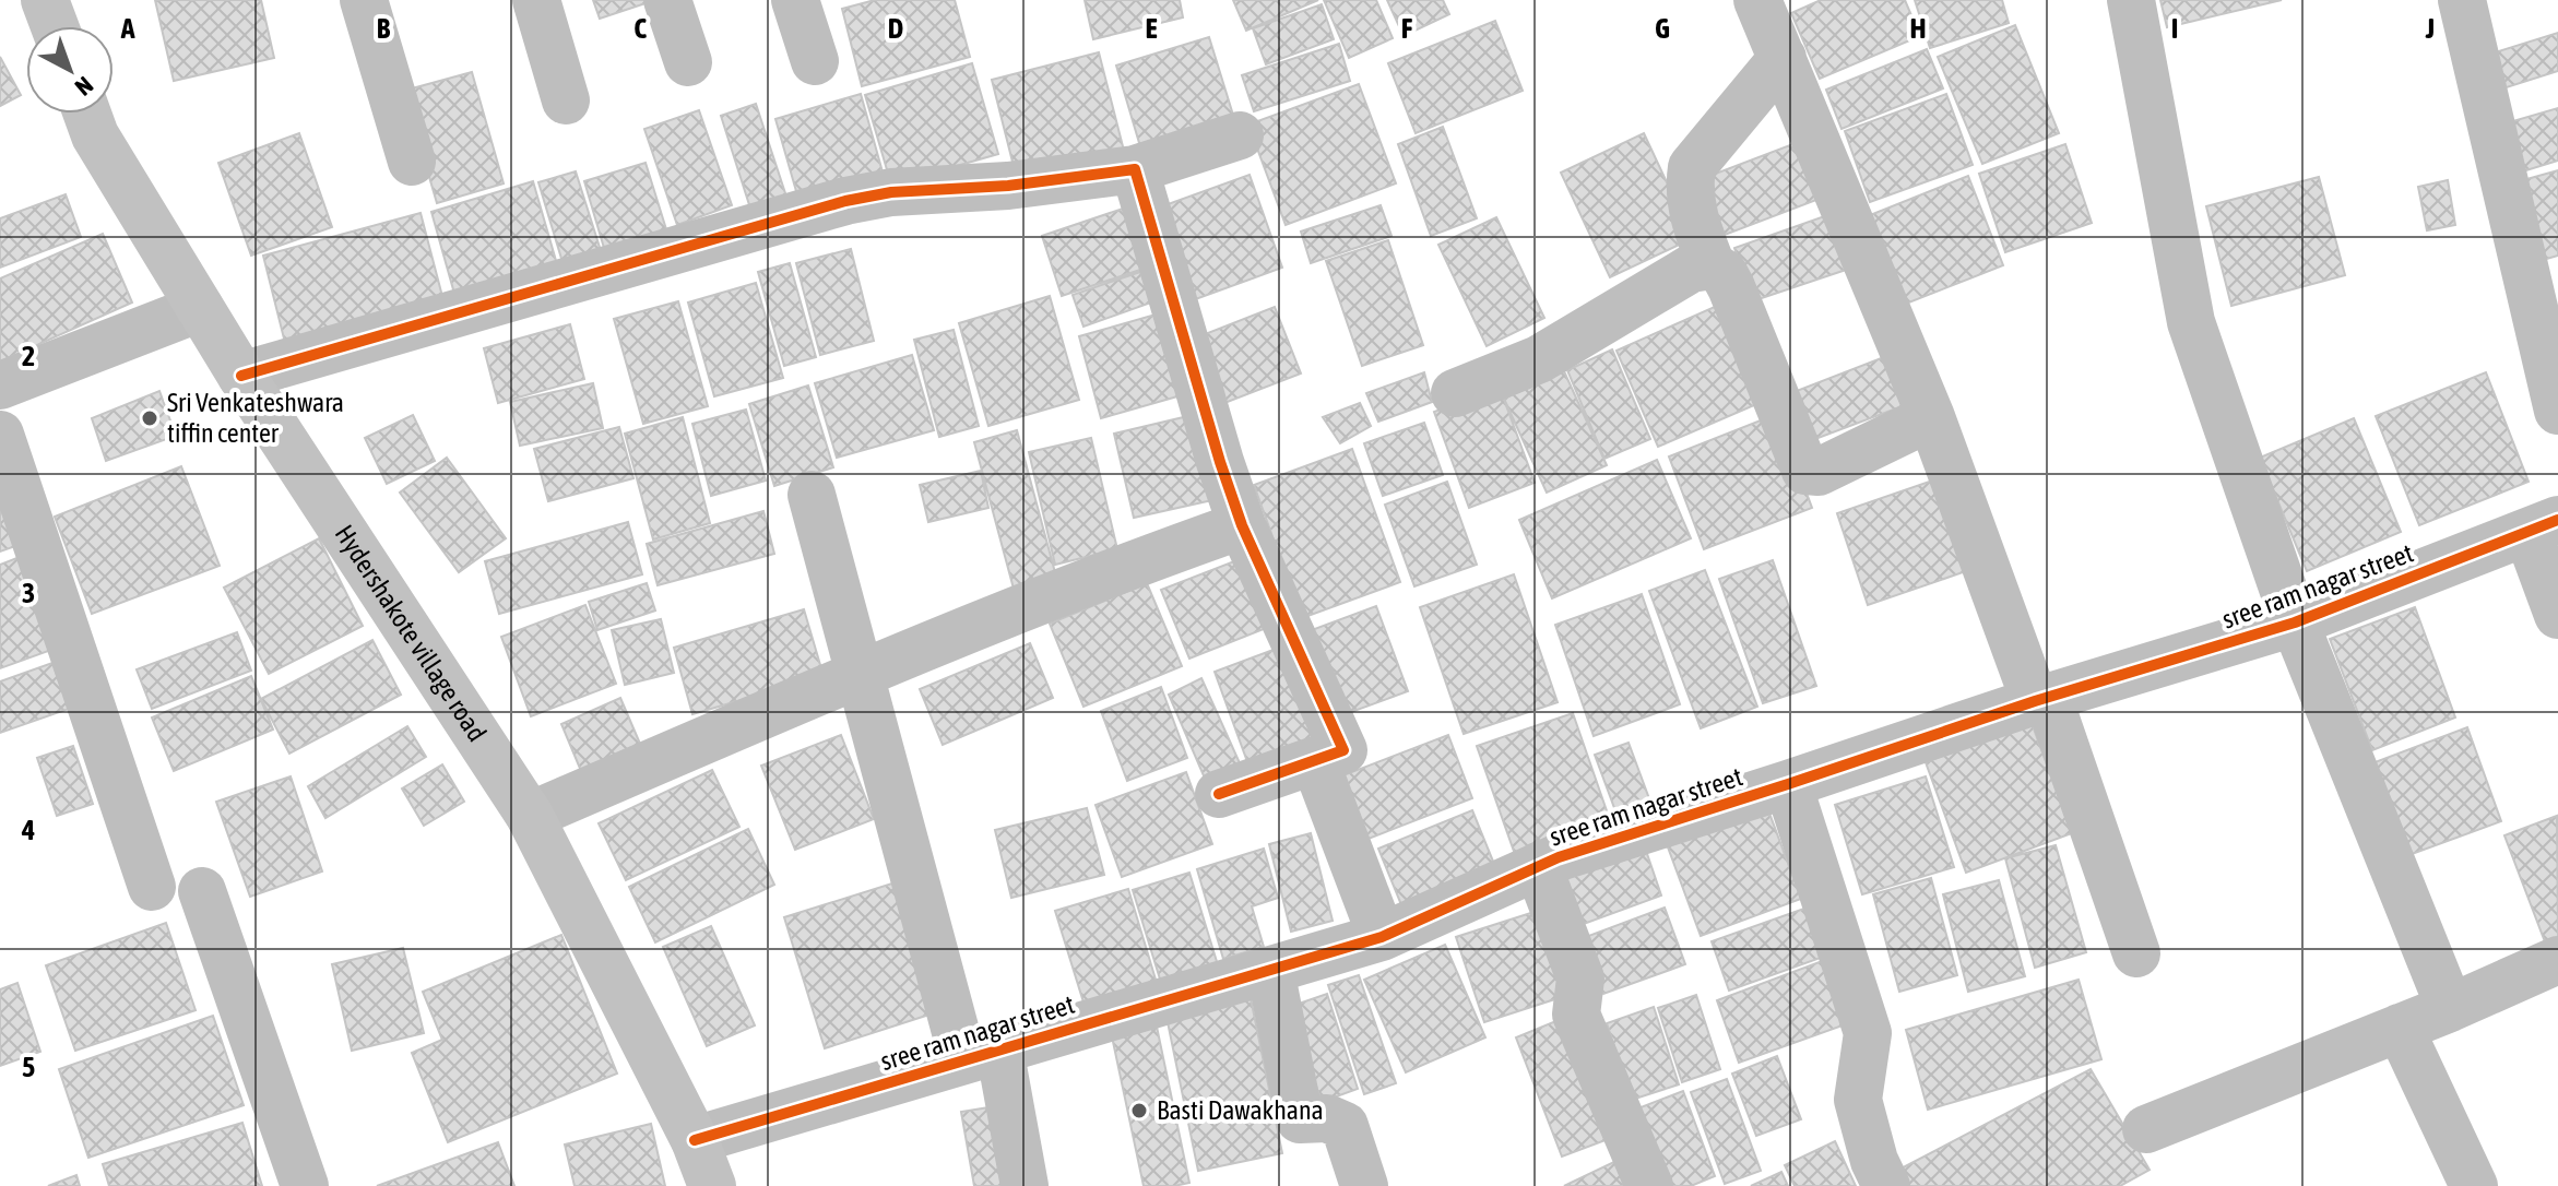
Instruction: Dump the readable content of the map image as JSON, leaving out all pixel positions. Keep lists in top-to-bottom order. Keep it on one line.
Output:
{"streets":{"street":["sree ram nagar street","Hydershakote village road"]},"crossings":[["sree ram nagar street","Hydershakote village road"]],"places":["Sri Venkateshwara tiffin center","Basti Dawakhana"],"north":"bottom right","grid":{"columns":["A","B","C","D","E","F","G","H","I","J"],"rows":["2","3","4","5"]}}
